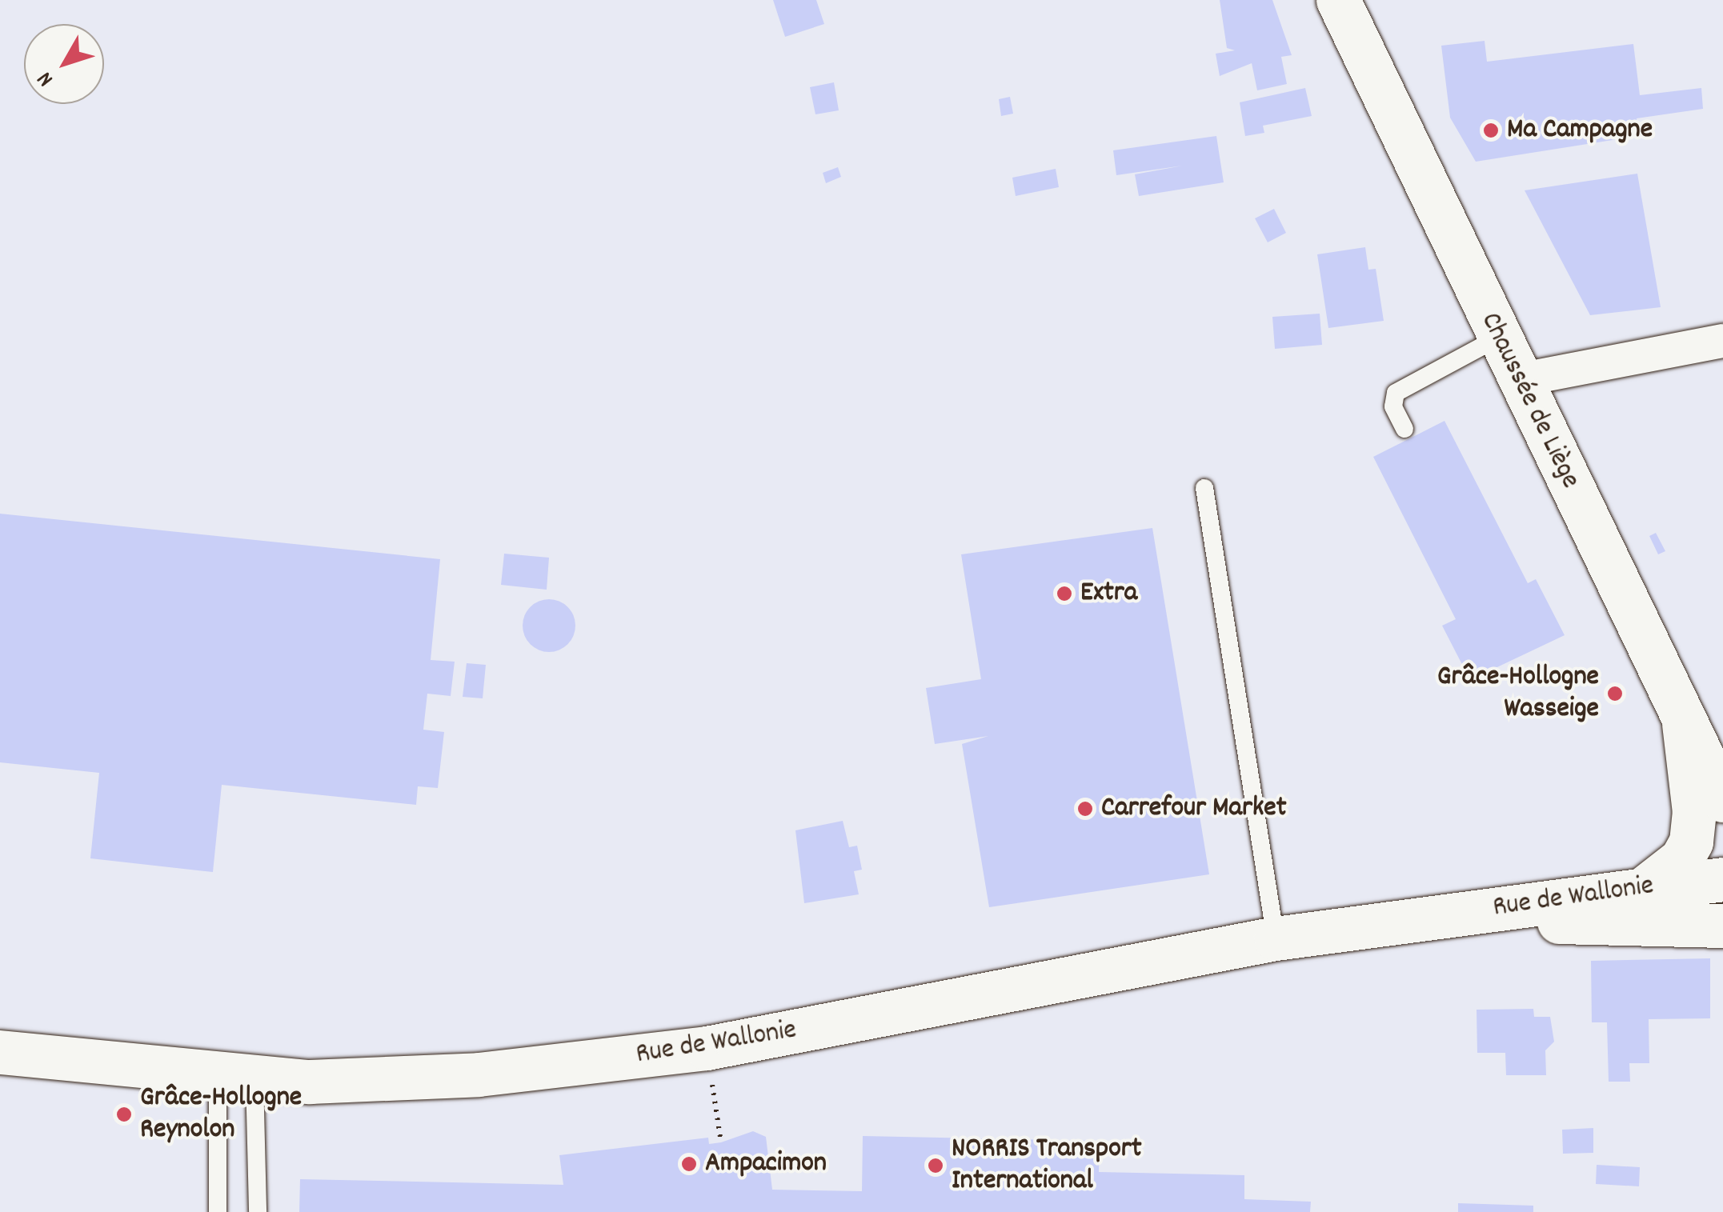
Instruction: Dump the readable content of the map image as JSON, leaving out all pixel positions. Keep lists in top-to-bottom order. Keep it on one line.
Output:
{"streets":{"street":["Chaussée de Liège","Rue de Wallonie"]},"places":["Ma Campagne","Extra","Grâce-Hollogne Wasseige","Carrefour Market","Grâce-Hollogne Reynolon","Ampacimon","NORRIS Transport International"],"north":"bottom left"}
